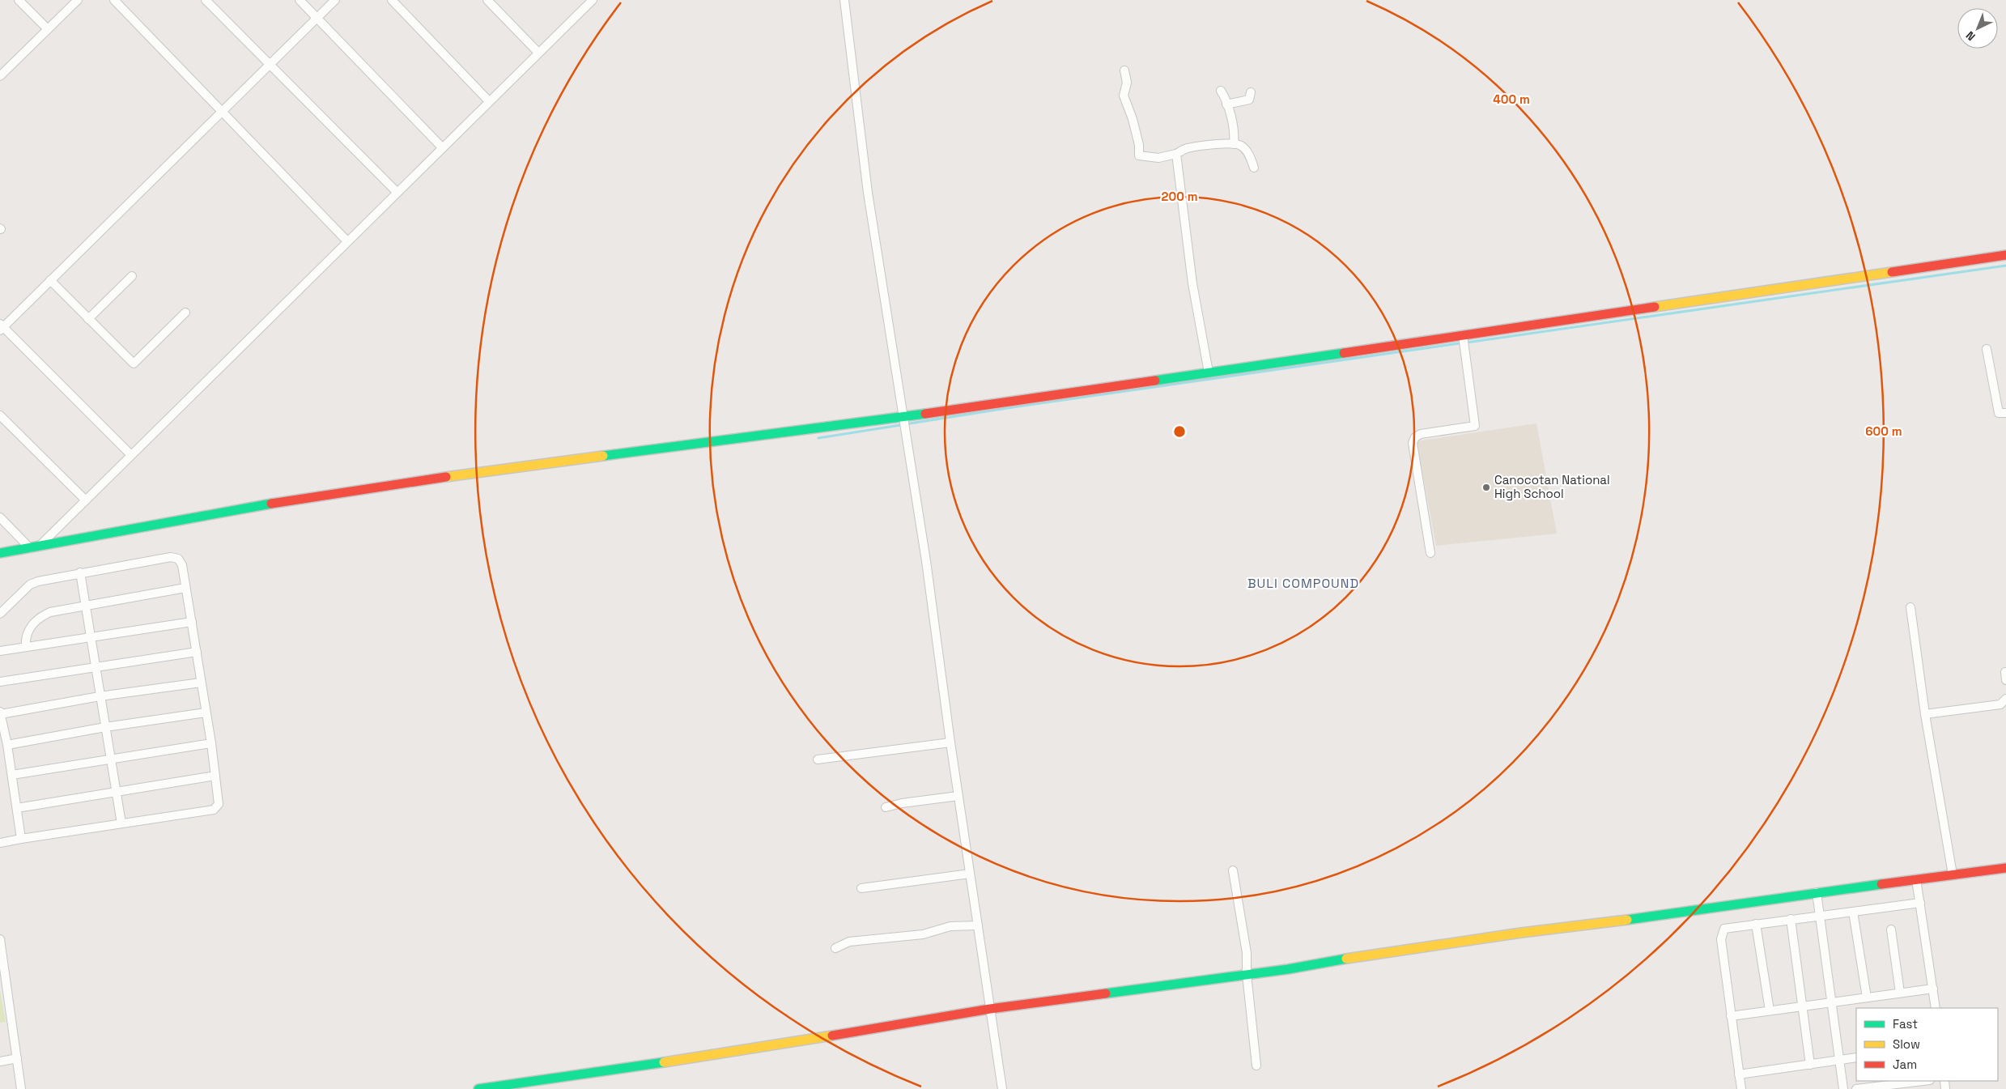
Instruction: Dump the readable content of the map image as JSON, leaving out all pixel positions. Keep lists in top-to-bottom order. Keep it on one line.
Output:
{"districts":["BULI COMPOUND"],"places":["Canocotan National High School"],"legend":["Fast","Slow","Jam"],"north":"bottom left","rings":["400 m","200 m","600 m"]}
